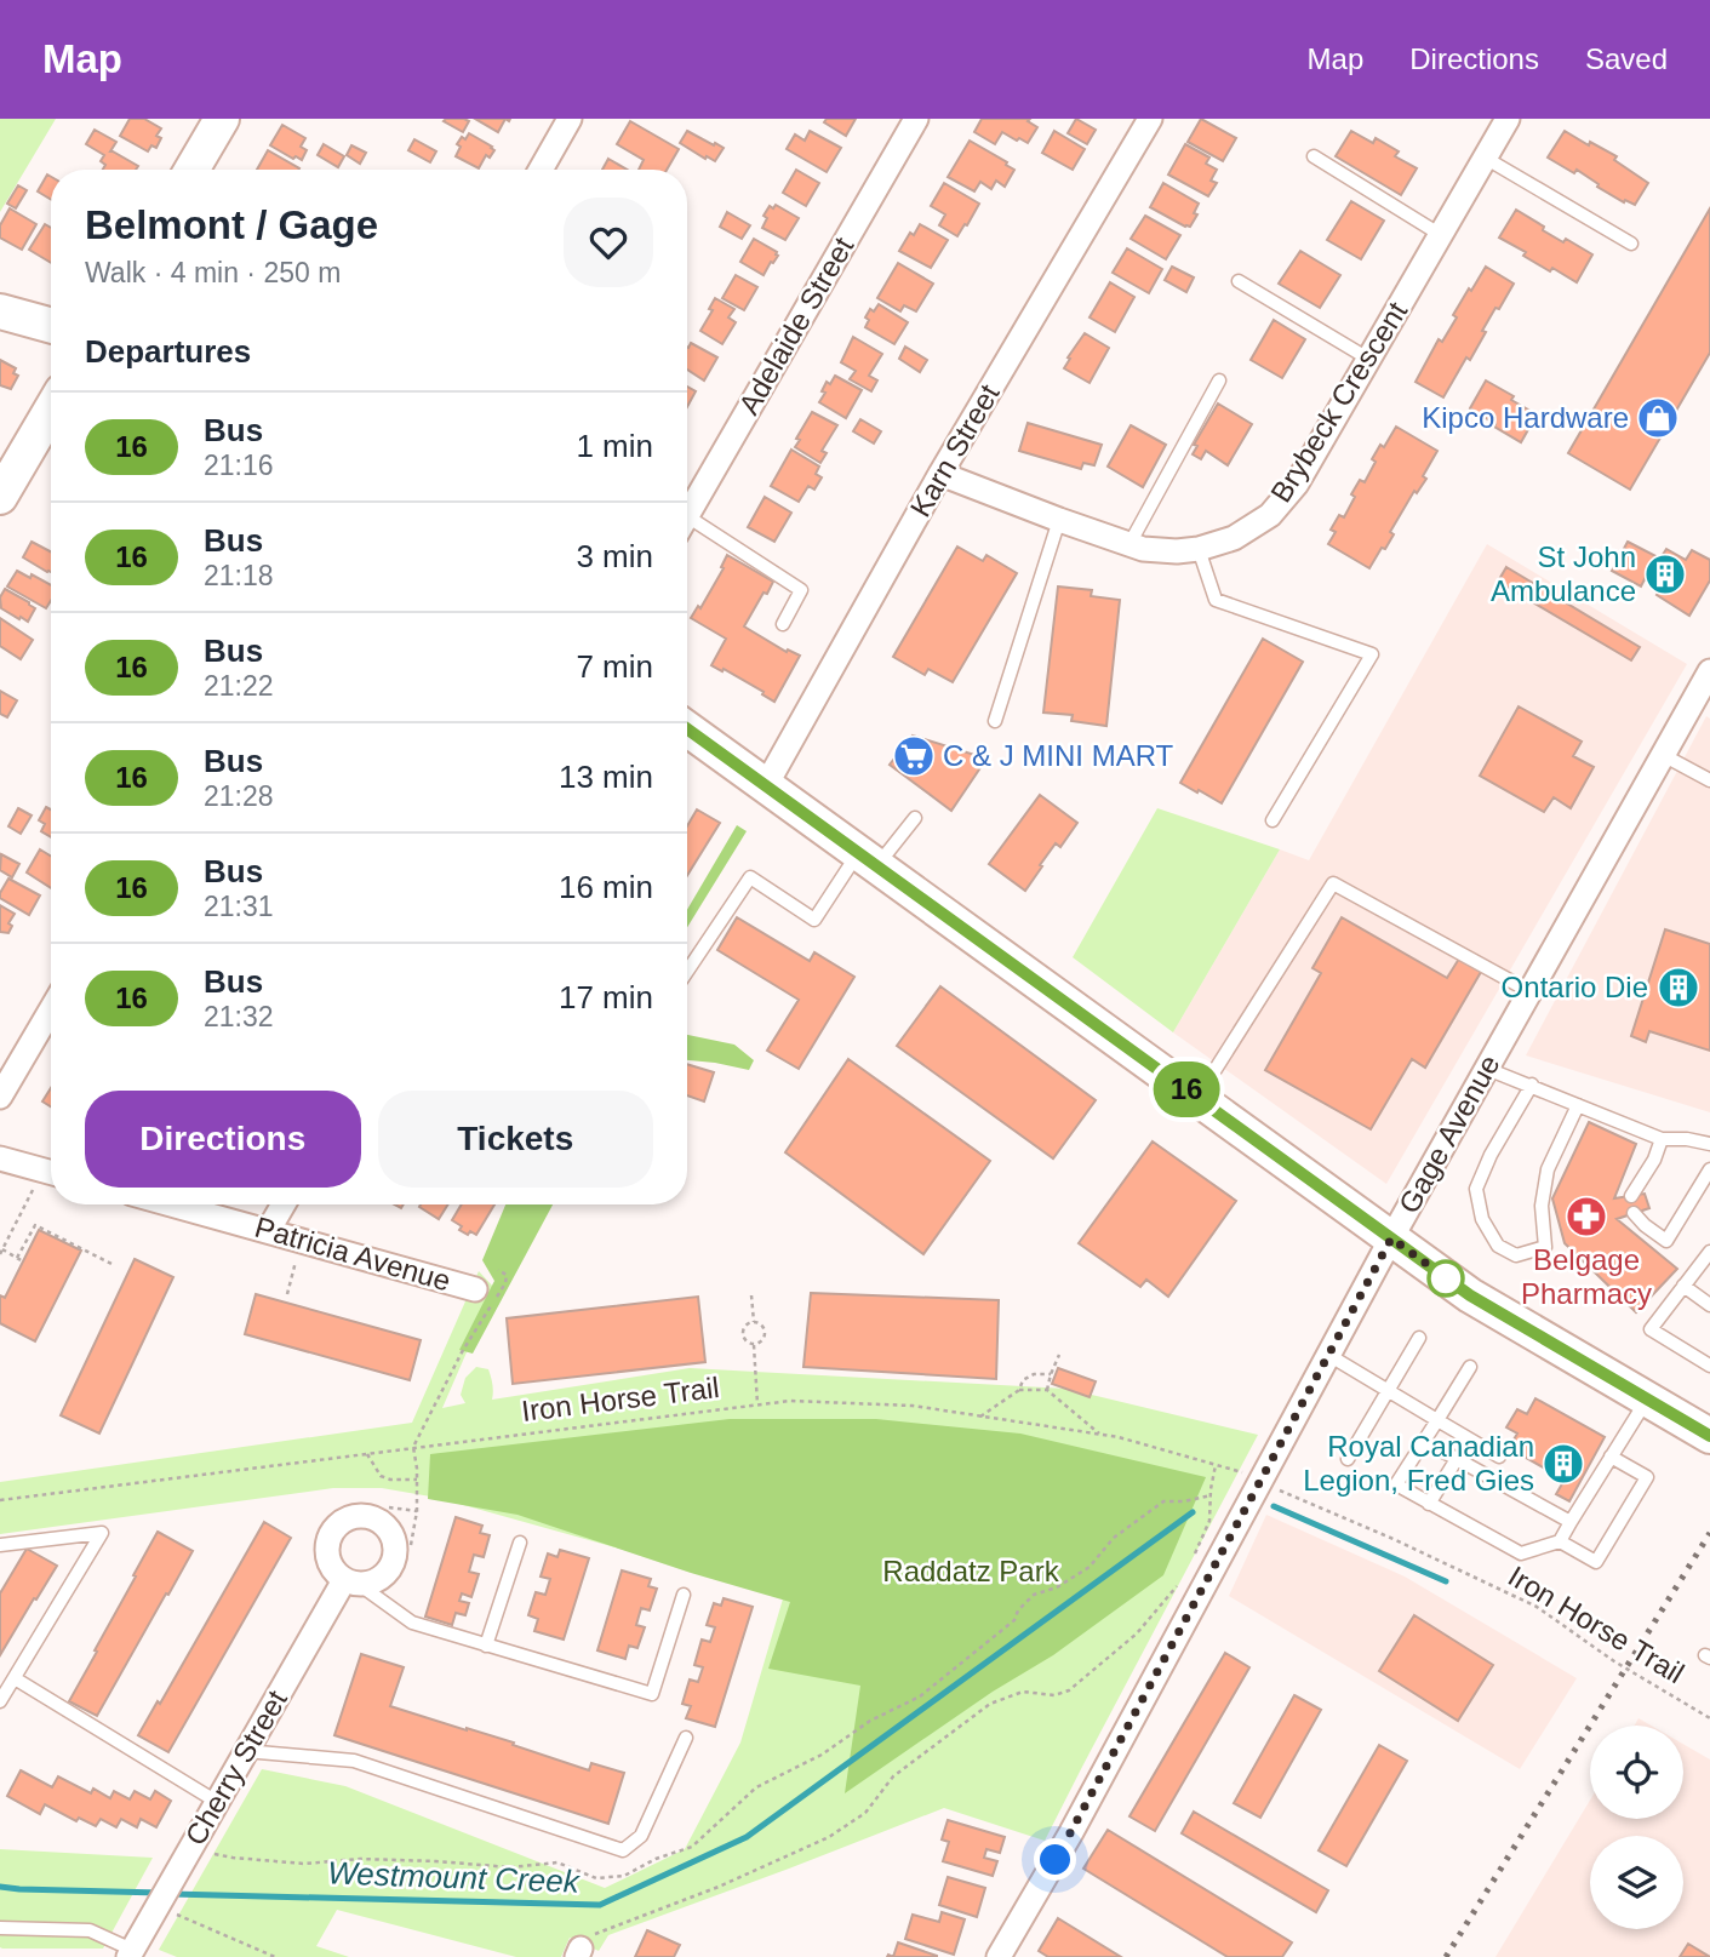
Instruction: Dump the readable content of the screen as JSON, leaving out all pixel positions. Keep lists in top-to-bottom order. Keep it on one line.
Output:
{"streets":{"street":["Adelaide Street","Brybeck Crescent","Karn Street","Gage Avenue","Patricia Avenue","Cherry Street"],"path":["Iron Horse Trail"]},"crossings":[["Brybeck Crescent","Karn Street"]],"water":["Westmount Creek"],"parks":["Raddatz Park"],"places":{"shop":["Kipco Hardware"],"building":["St John Ambulance","Ontario Die","Royal Canadian Legion, Fred Gies"],"supermarket":["C & J MINI MART"],"pharmacy":["Belgage Pharmacy"]},"lines":["bus line 16"],"page":{"header":"Map","nav":["Map","Directions","Saved"],"on_map":"16","heading":[["Belmont / Gage","Walk · 4 min · 250 m"],"Departures"],"list":[{"mark":"16","name":"Bus","note":"21:16","value":"1 min"},{"mark":"16","name":"Bus","note":"21:18","value":"3 min"},{"mark":"16","name":"Bus","note":"21:22","value":"7 min"},{"mark":"16","name":"Bus","note":"21:28","value":"13 min"},{"mark":"16","name":"Bus","note":"21:31","value":"16 min"},{"mark":"16","name":"Bus","note":"21:32","value":"17 min"}],"buttons":["Directions","Tickets"]}}
